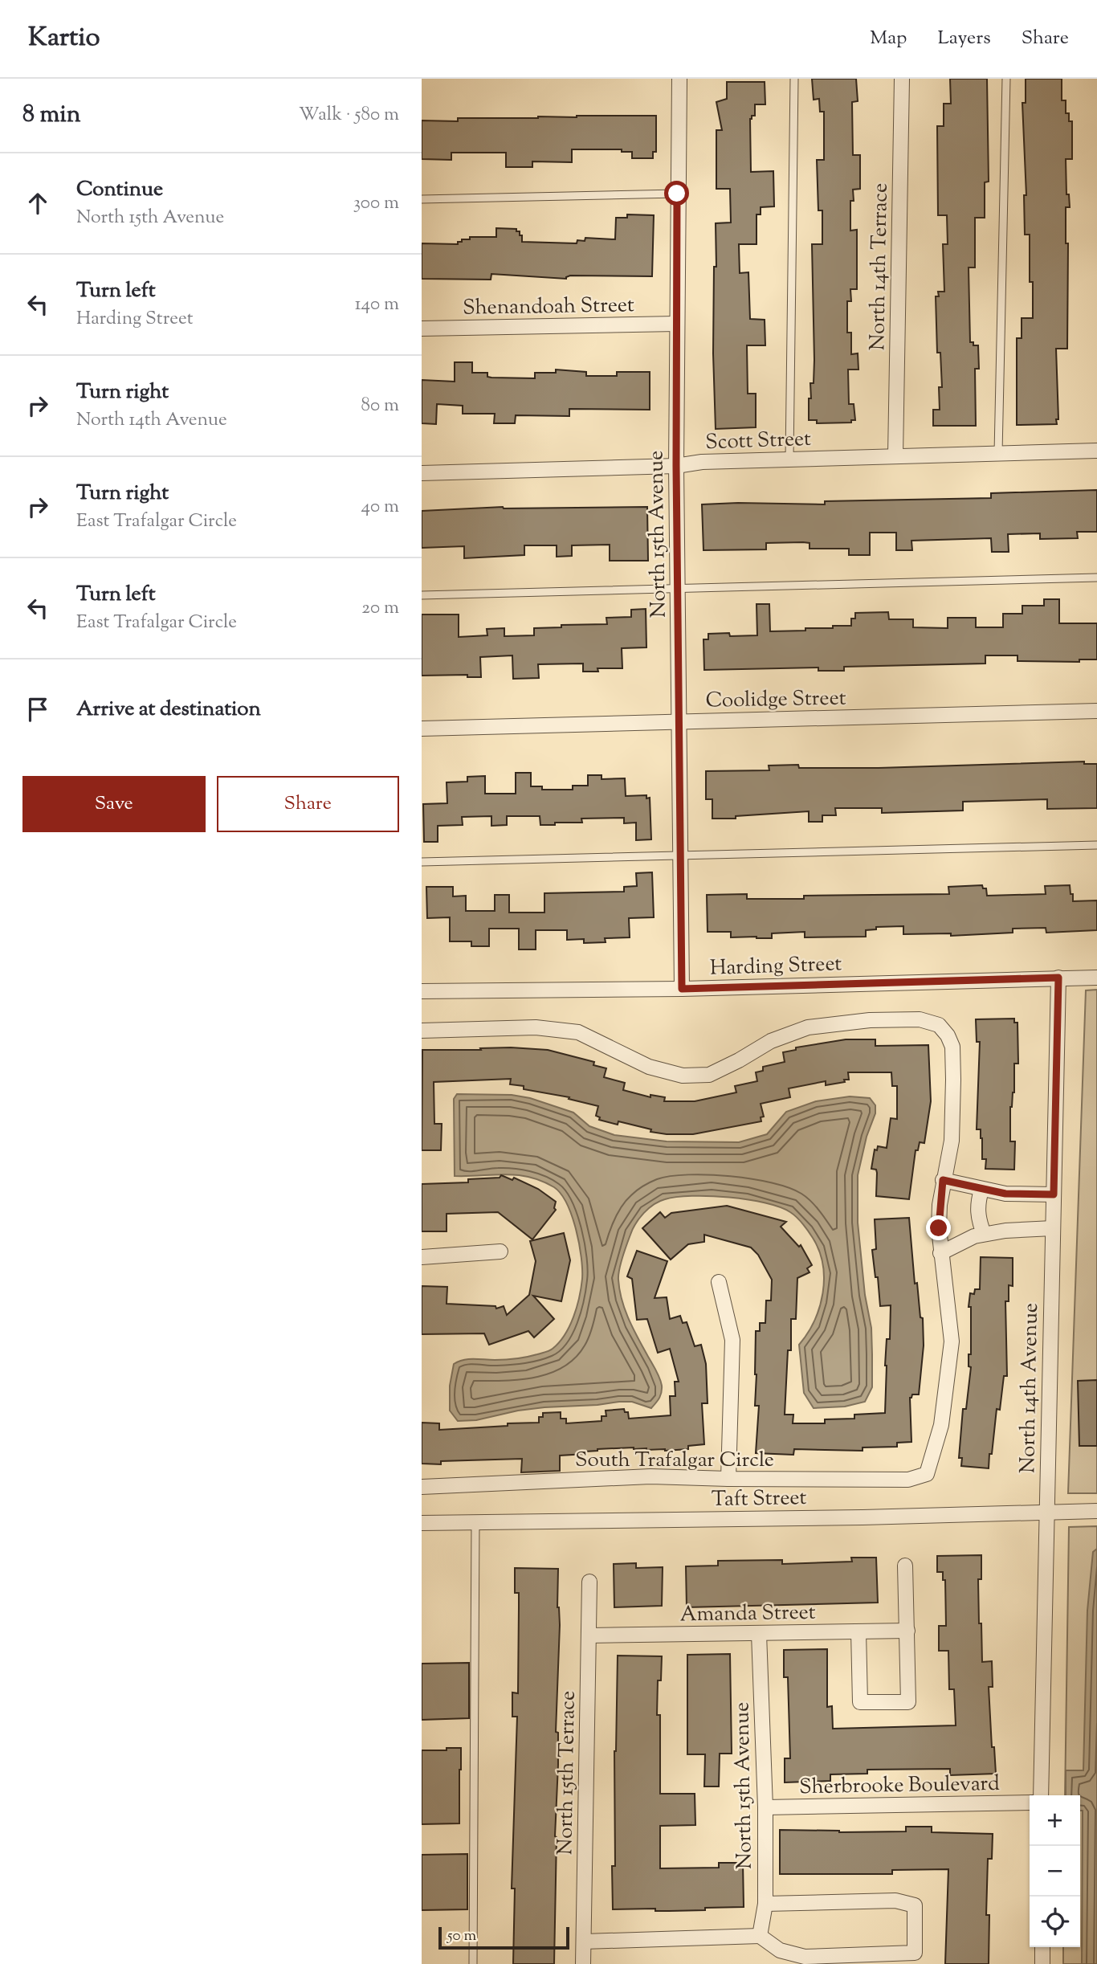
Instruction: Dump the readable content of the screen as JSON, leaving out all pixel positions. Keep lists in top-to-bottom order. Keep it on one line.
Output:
{"streets":{"street":["North 14th Terrace","Shenandoah Street","Scott Street","North 15th Avenue","Coolidge Street","Harding Street","North 14th Avenue","South Trafalgar Circle","Taft Street","Amanda Street","North 15th Terrace","Sherbrooke Boulevard"]},"crossings":[["North 14th Terrace","Scott Street"],["Shenandoah Street","North 15th Avenue"],["Scott Street","North 15th Avenue"],["North 15th Avenue","Coolidge Street"],["North 15th Avenue","Harding Street"],["North 15th Avenue","Amanda Street"],["North 15th Avenue","Sherbrooke Boulevard"],["Harding Street","North 14th Avenue"],["North 14th Avenue","Taft Street"],["Amanda Street","North 15th Terrace"]],"scale_bar":"50 m","page":{"header":"Kartio","nav":["Map","Layers","Share"],"heading":["8 min","Walk · 580 m"],"list":[["Continue","North 15th Avenue","300 m"],["Turn left","Harding Street","140 m"],["Turn right","North 14th Avenue","80 m"],["Turn right","East Trafalgar Circle","40 m"],["Turn left","East Trafalgar Circle","20 m"],"Arrive at destination"],"buttons":["Save","Share"],"map_buttons":["+","−"],"scale":"50 m"}}
